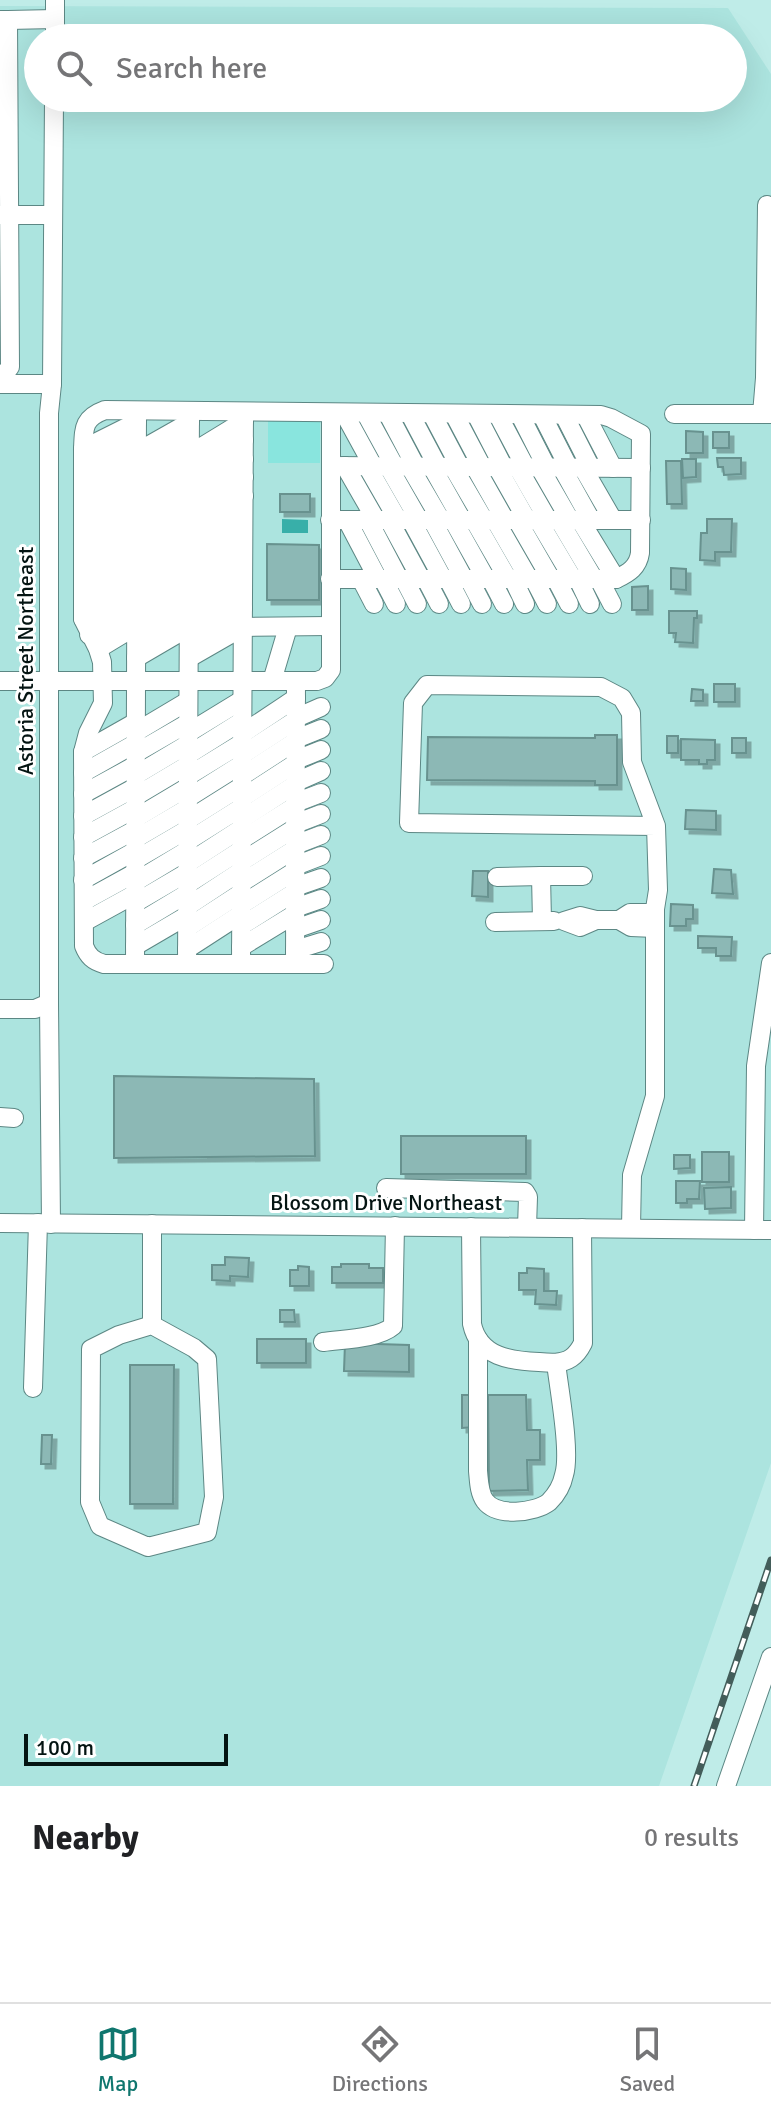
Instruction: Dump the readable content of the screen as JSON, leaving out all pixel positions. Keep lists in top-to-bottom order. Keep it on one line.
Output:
{"streets":{"street":["Astoria Street Northeast","Blossom Drive Northeast"]},"crossings":[["Astoria Street Northeast","Blossom Drive Northeast"]],"scale_bar":"100 m","page":{"search":"Search here","scale":"100 m","heading":["Nearby","0 results"],"nav":["Map","Directions","Saved"]}}
